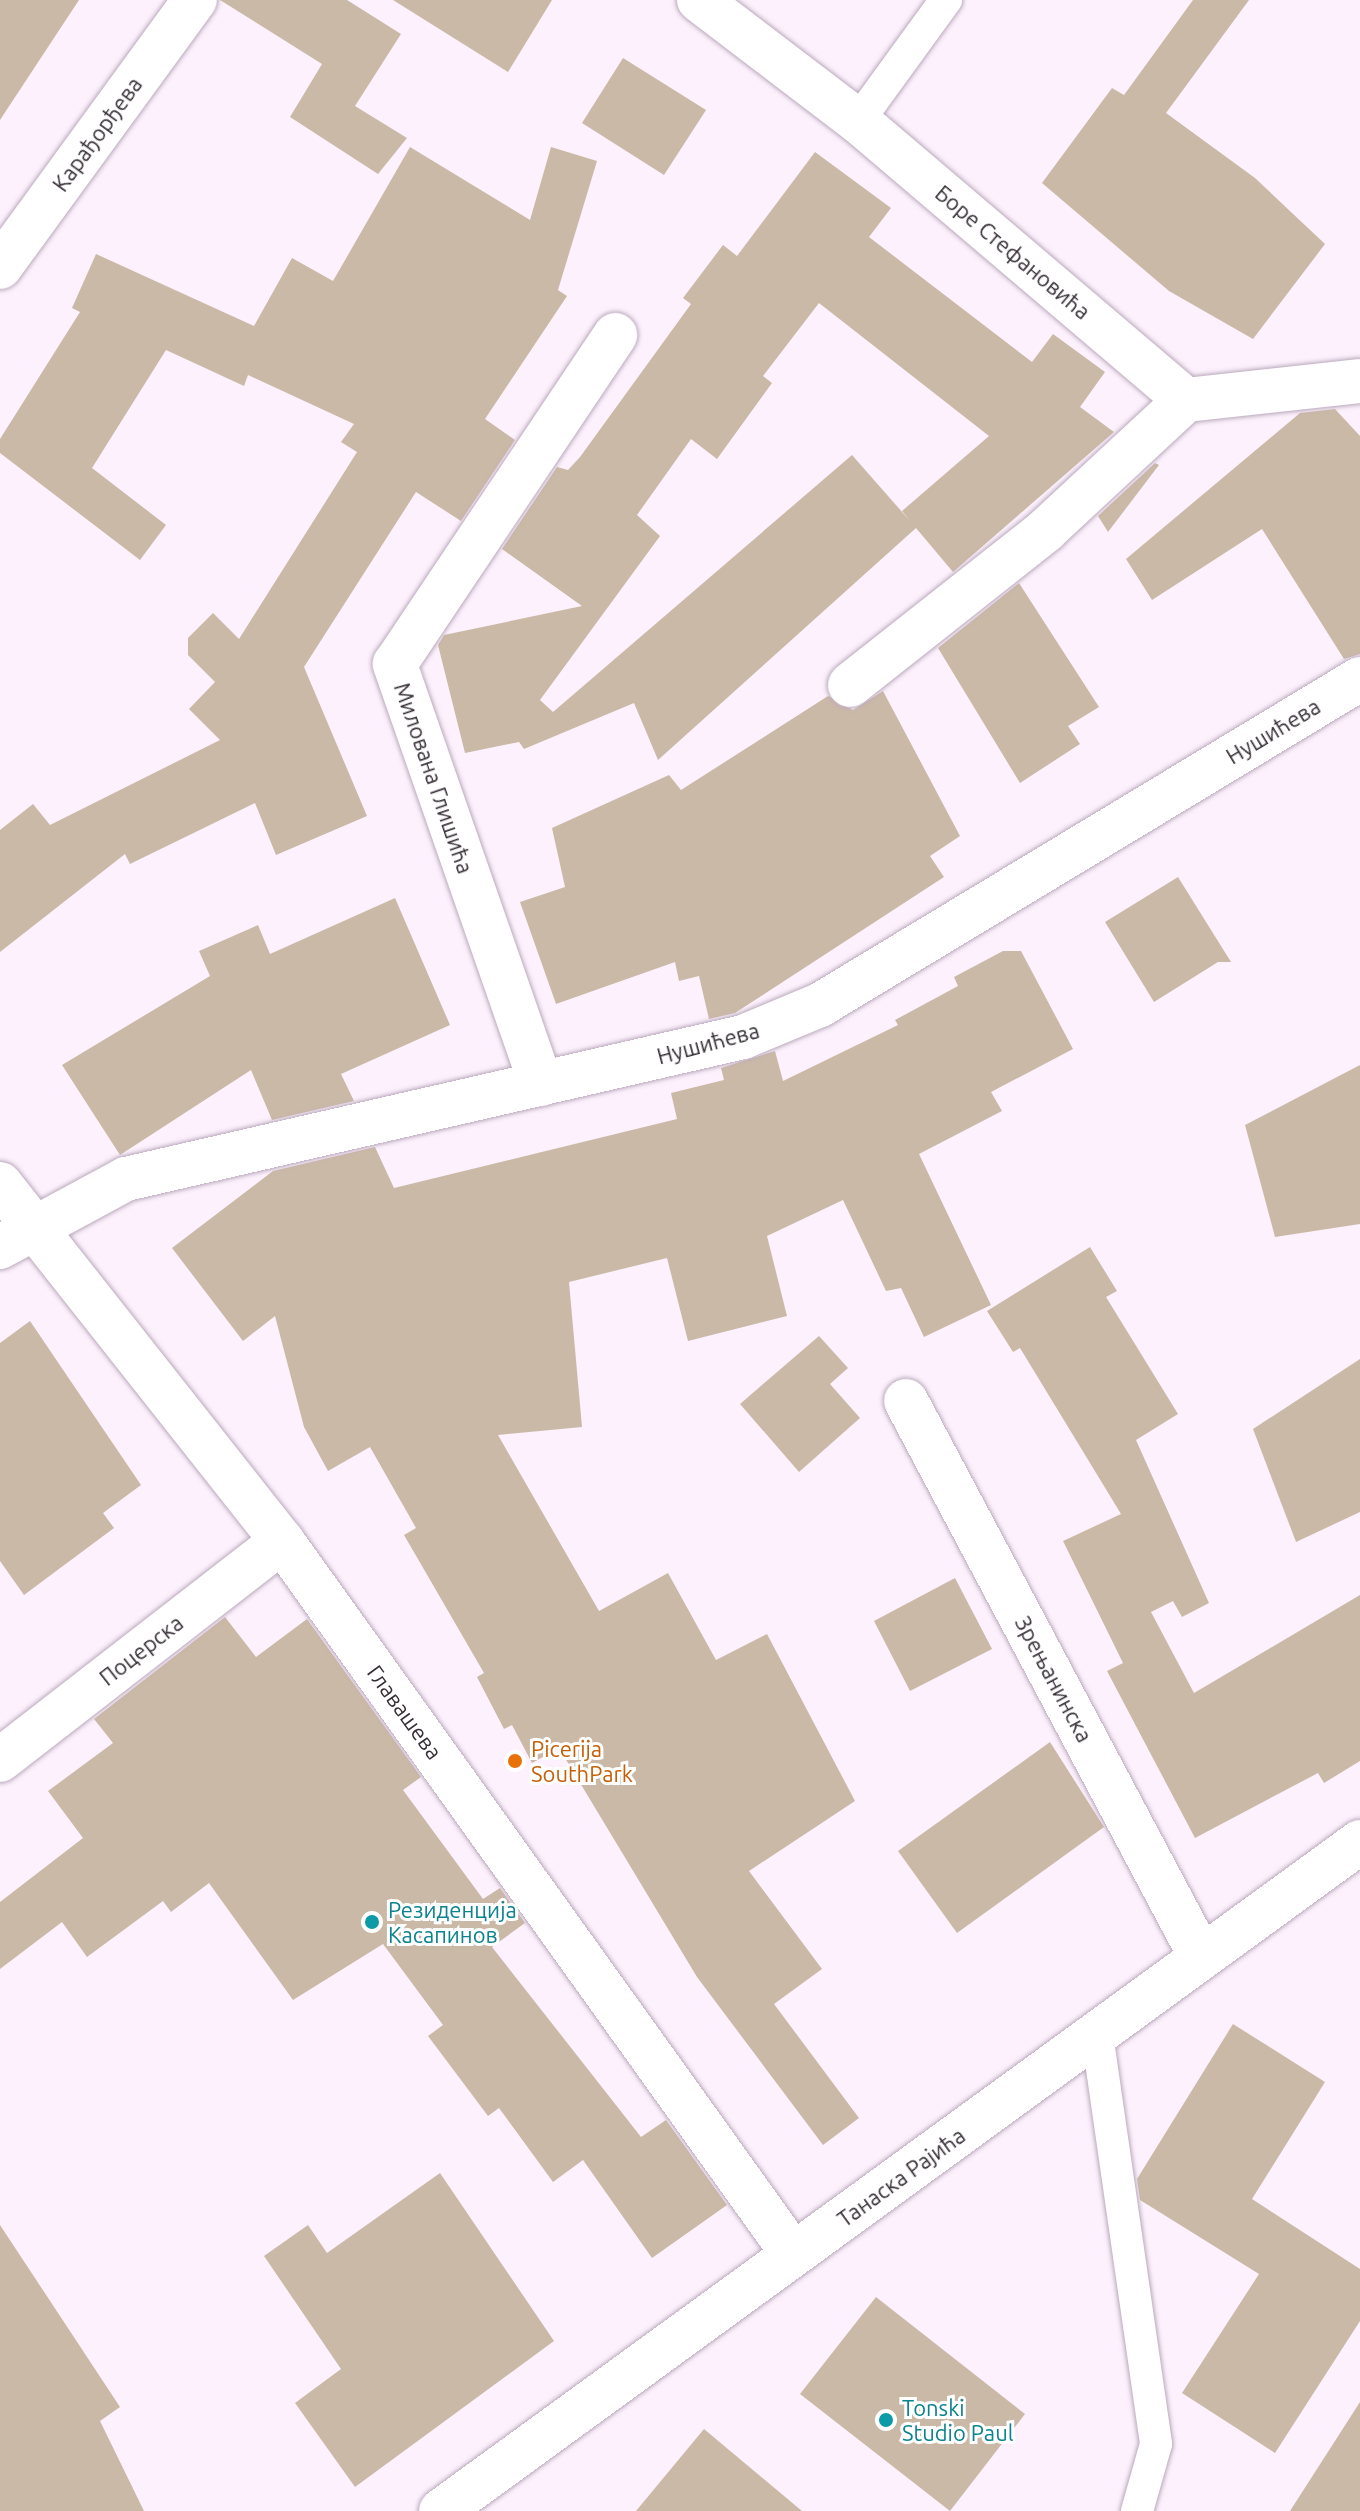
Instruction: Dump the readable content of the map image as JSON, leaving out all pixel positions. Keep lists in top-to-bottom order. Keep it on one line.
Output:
{"streets":{"street":["Карађорђева","Боре Стефановића","Нушићева","Милована Глишића","Поцерска","Зрењанинска","Главашева","Танаска Рајића"]},"crossings":[["Нушићева","Милована Глишића"],["Нушићева","Главашева"],["Поцерска","Главашева"],["Зрењанинска","Танаска Рајића"],["Главашева","Танаска Рајића"]],"places":["Picerija SouthPark","Резиденција Касапинов","Tonski Studio Paul"]}
